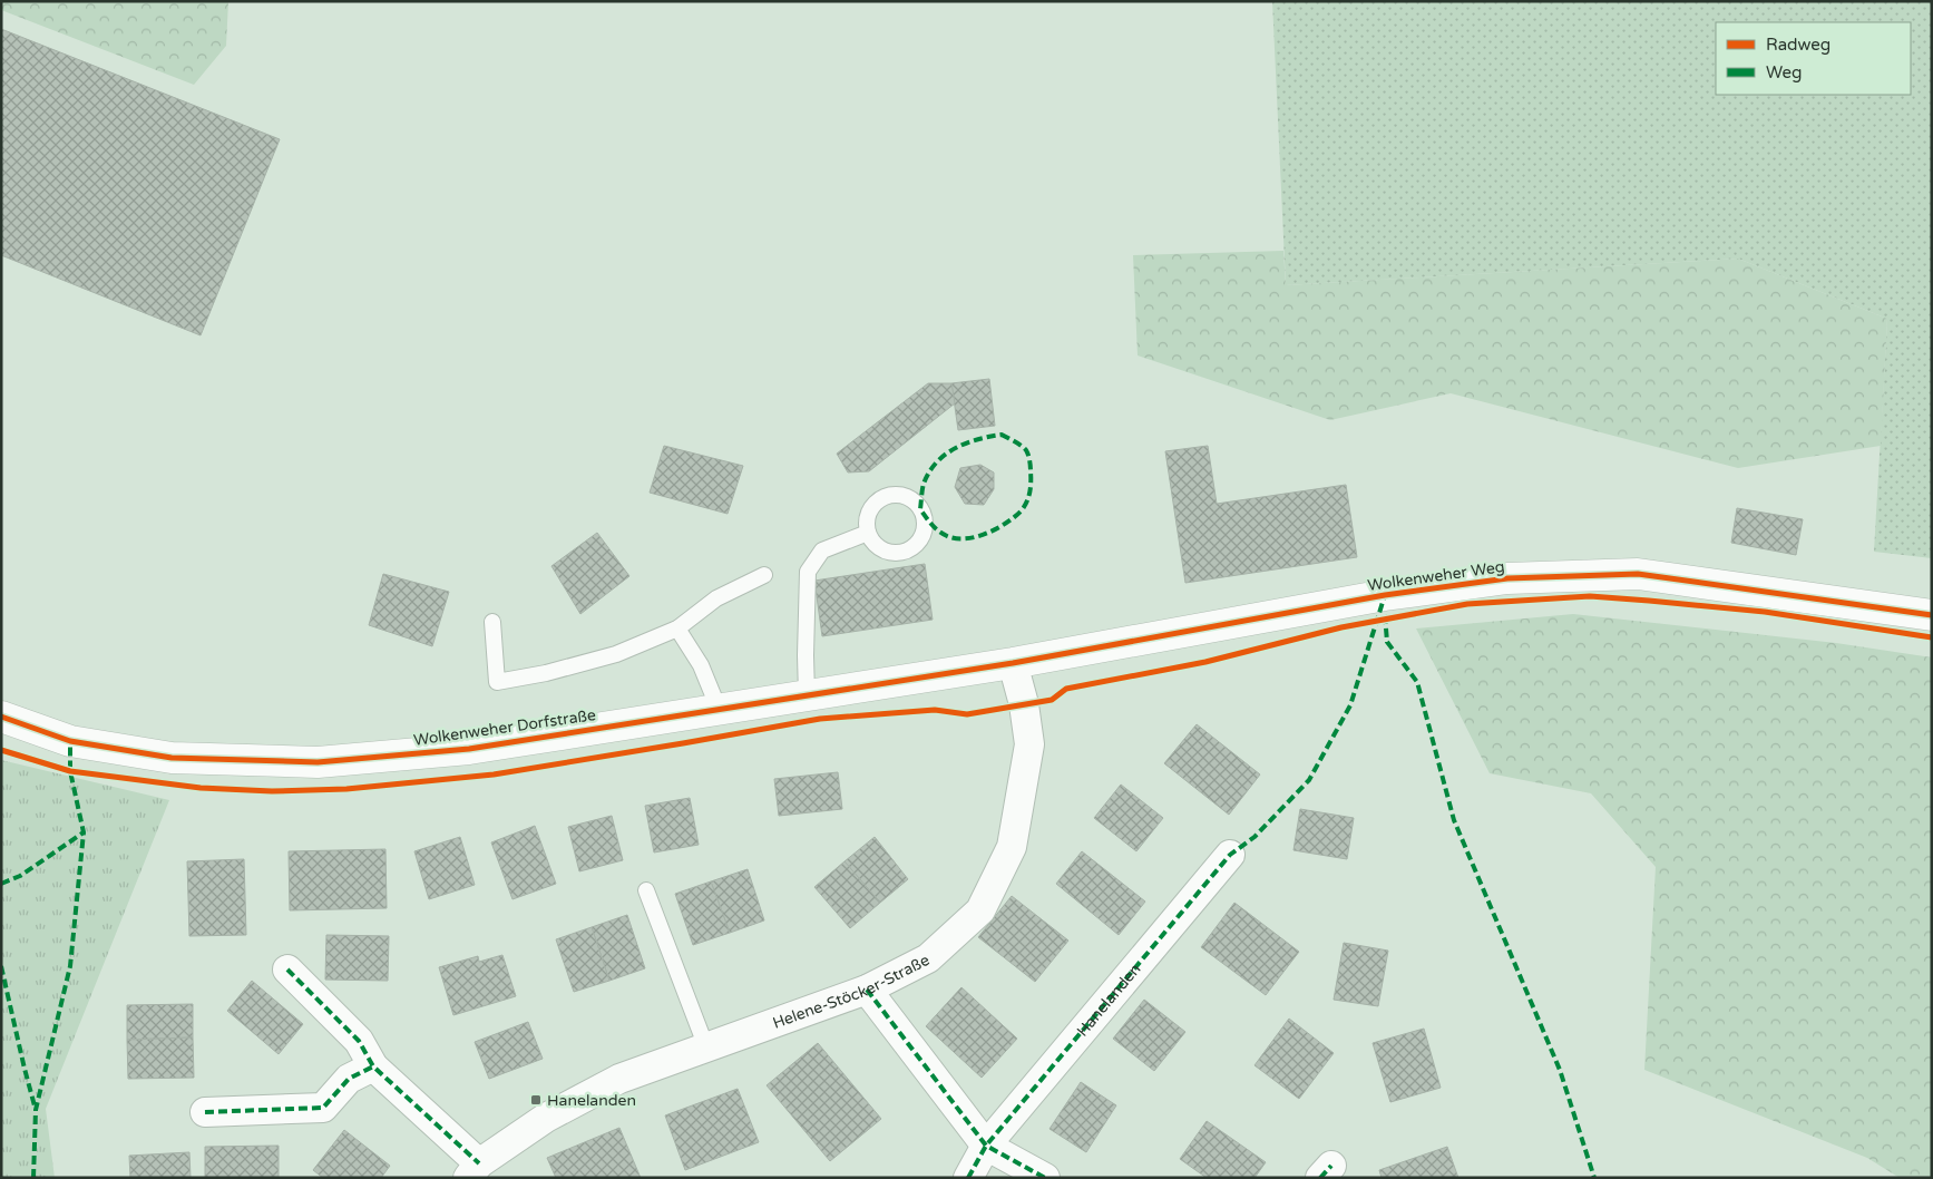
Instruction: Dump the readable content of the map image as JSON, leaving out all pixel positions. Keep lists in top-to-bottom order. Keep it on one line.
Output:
{"streets":{"street":["Wolkenweher Weg","Wolkenweher Dorfstraße","Helene-Stöcker-Straße","Hanelanden"]},"crossings":[["Wolkenweher Weg","Wolkenweher Dorfstraße"],["Wolkenweher Weg","Helene-Stöcker-Straße"],["Wolkenweher Dorfstraße","Helene-Stöcker-Straße"]],"places":{"transit":["Hanelanden"]},"legend":["Radweg","Weg"]}
